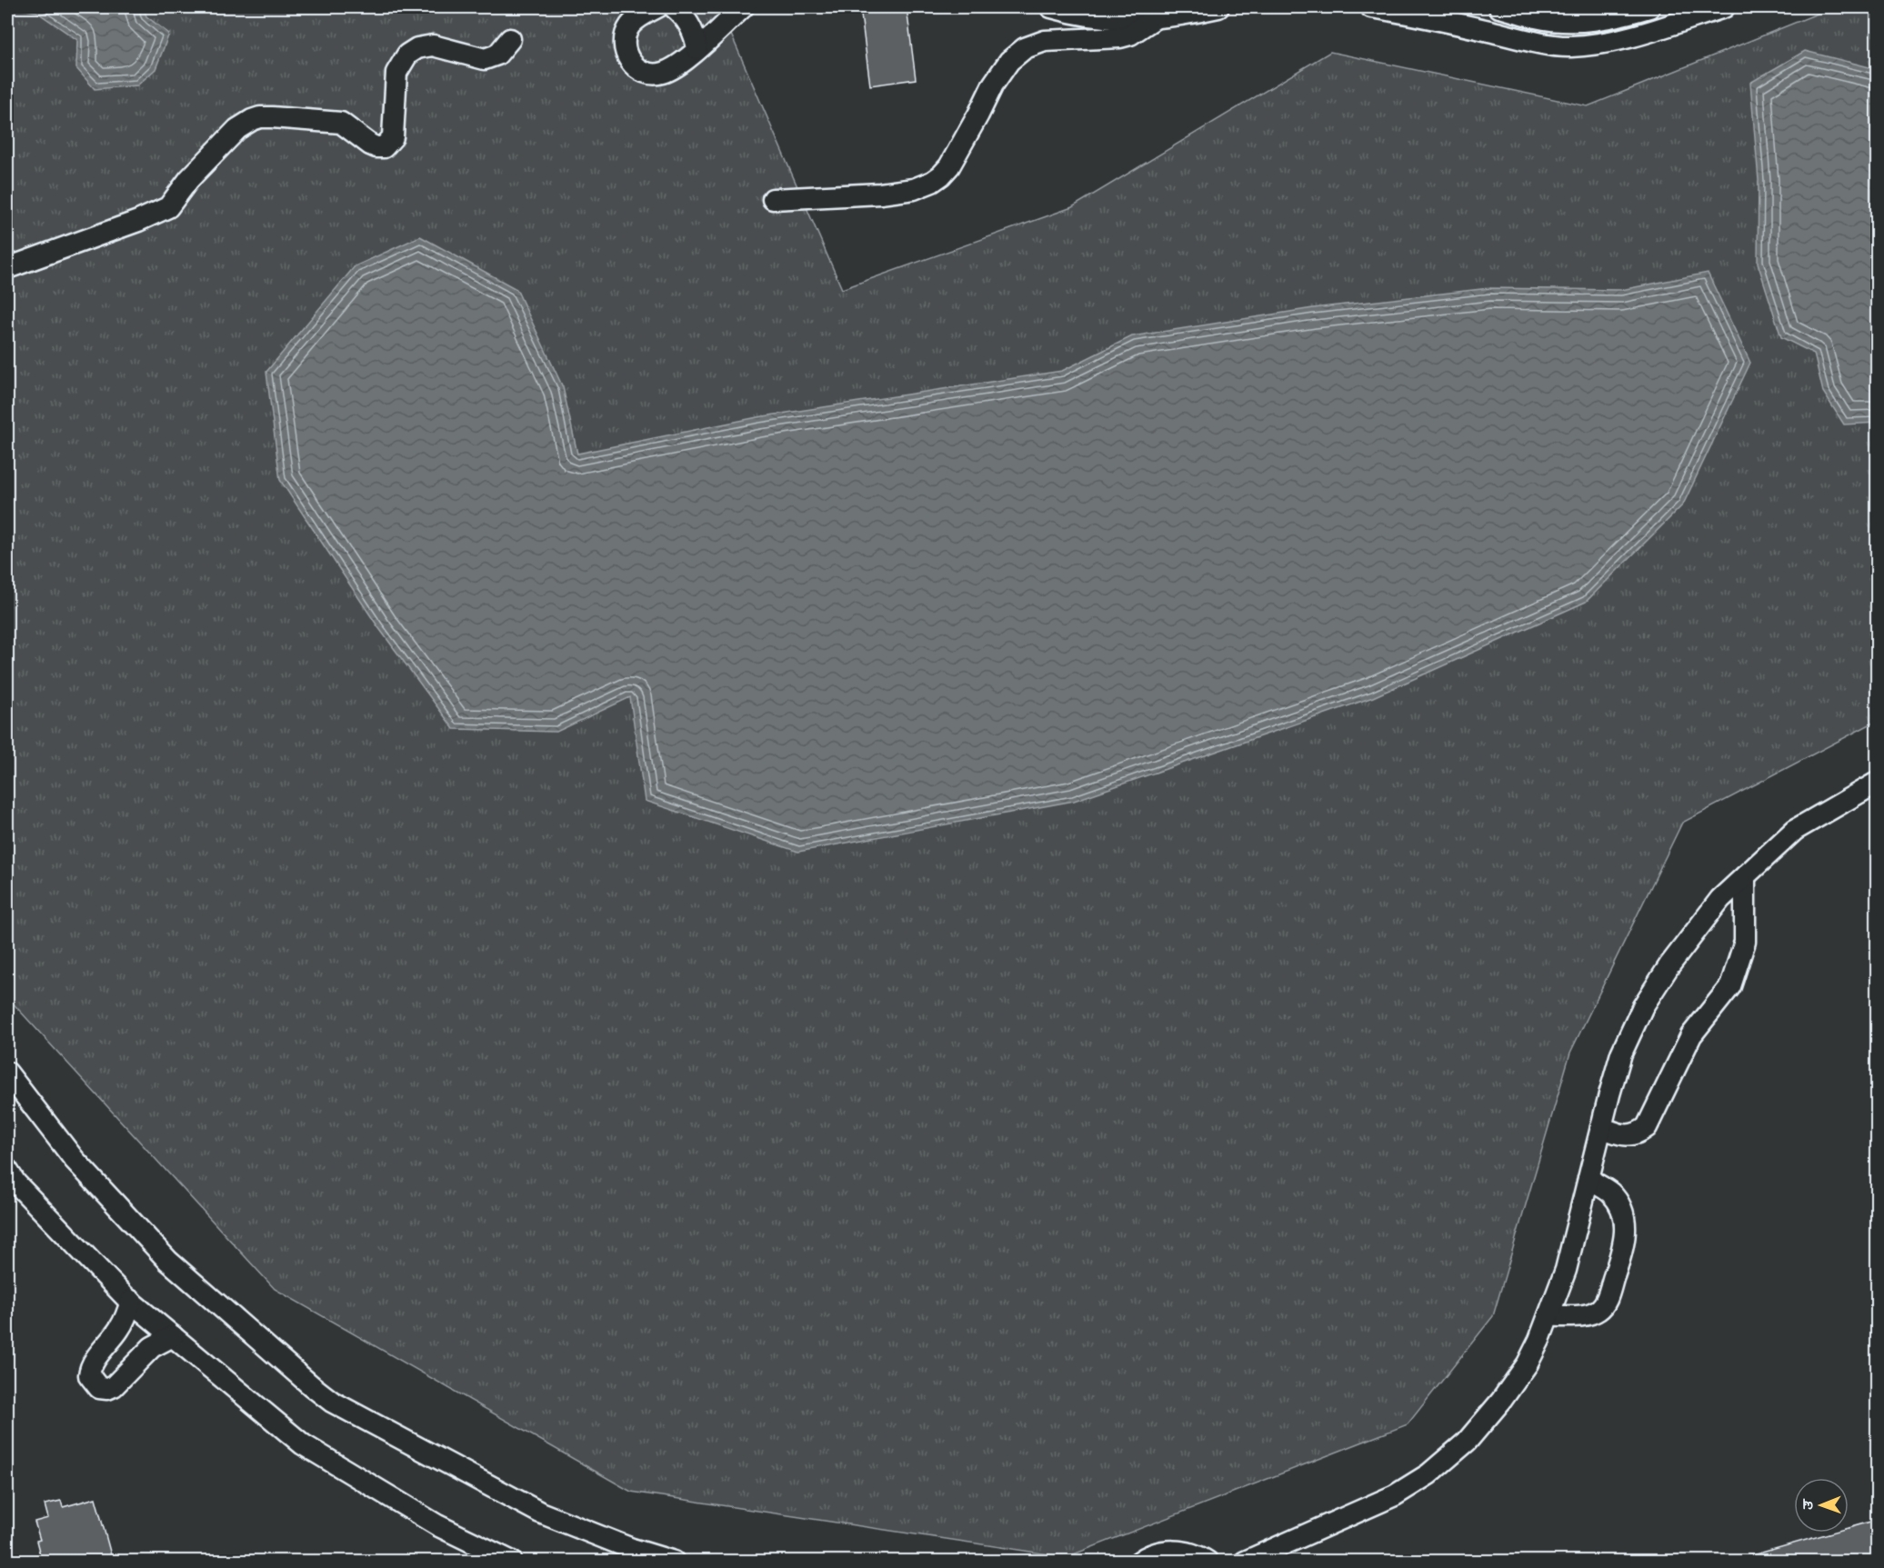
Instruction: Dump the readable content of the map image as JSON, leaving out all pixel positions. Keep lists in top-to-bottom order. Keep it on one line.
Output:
{"north":"left"}
